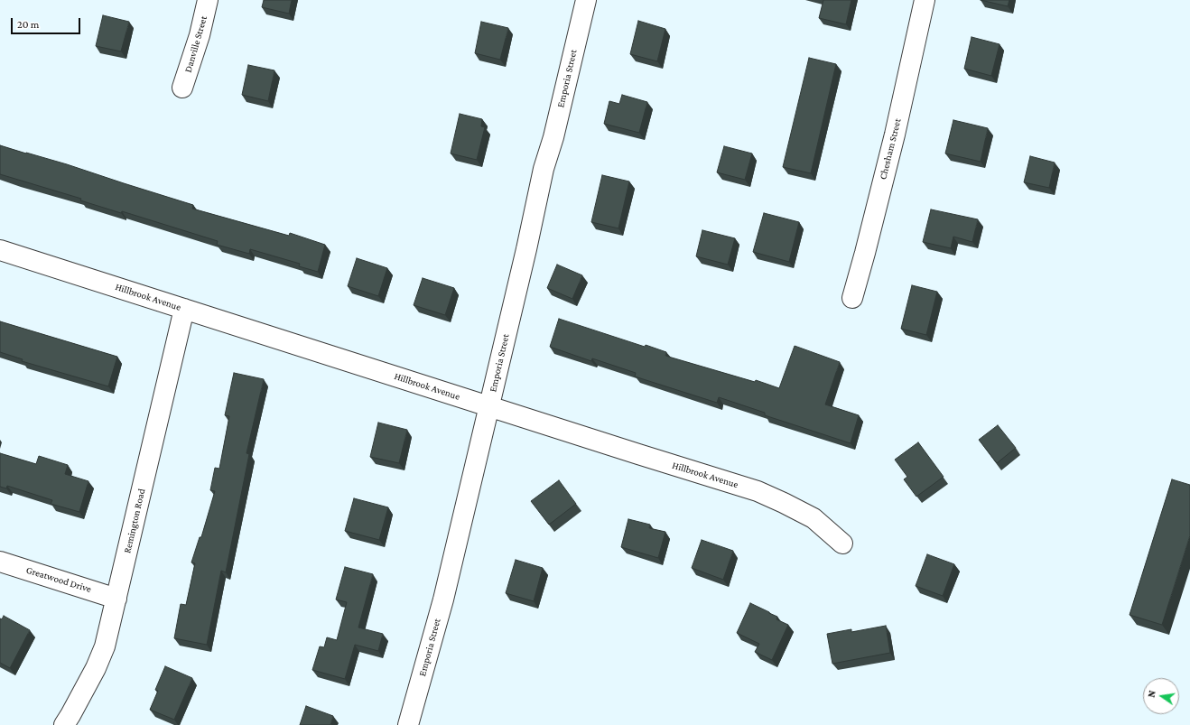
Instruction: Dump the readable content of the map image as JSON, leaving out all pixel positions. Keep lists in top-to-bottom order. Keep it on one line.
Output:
{"streets":{"street":["Danville Street","Emporia Street","Chesham Street","Hillbrook Avenue","Remington Road","Greatwood Drive"]},"crossings":[["Emporia Street","Hillbrook Avenue"],["Hillbrook Avenue","Remington Road"],["Remington Road","Greatwood Drive"]],"scale_bar":"20 m","north":"left"}
